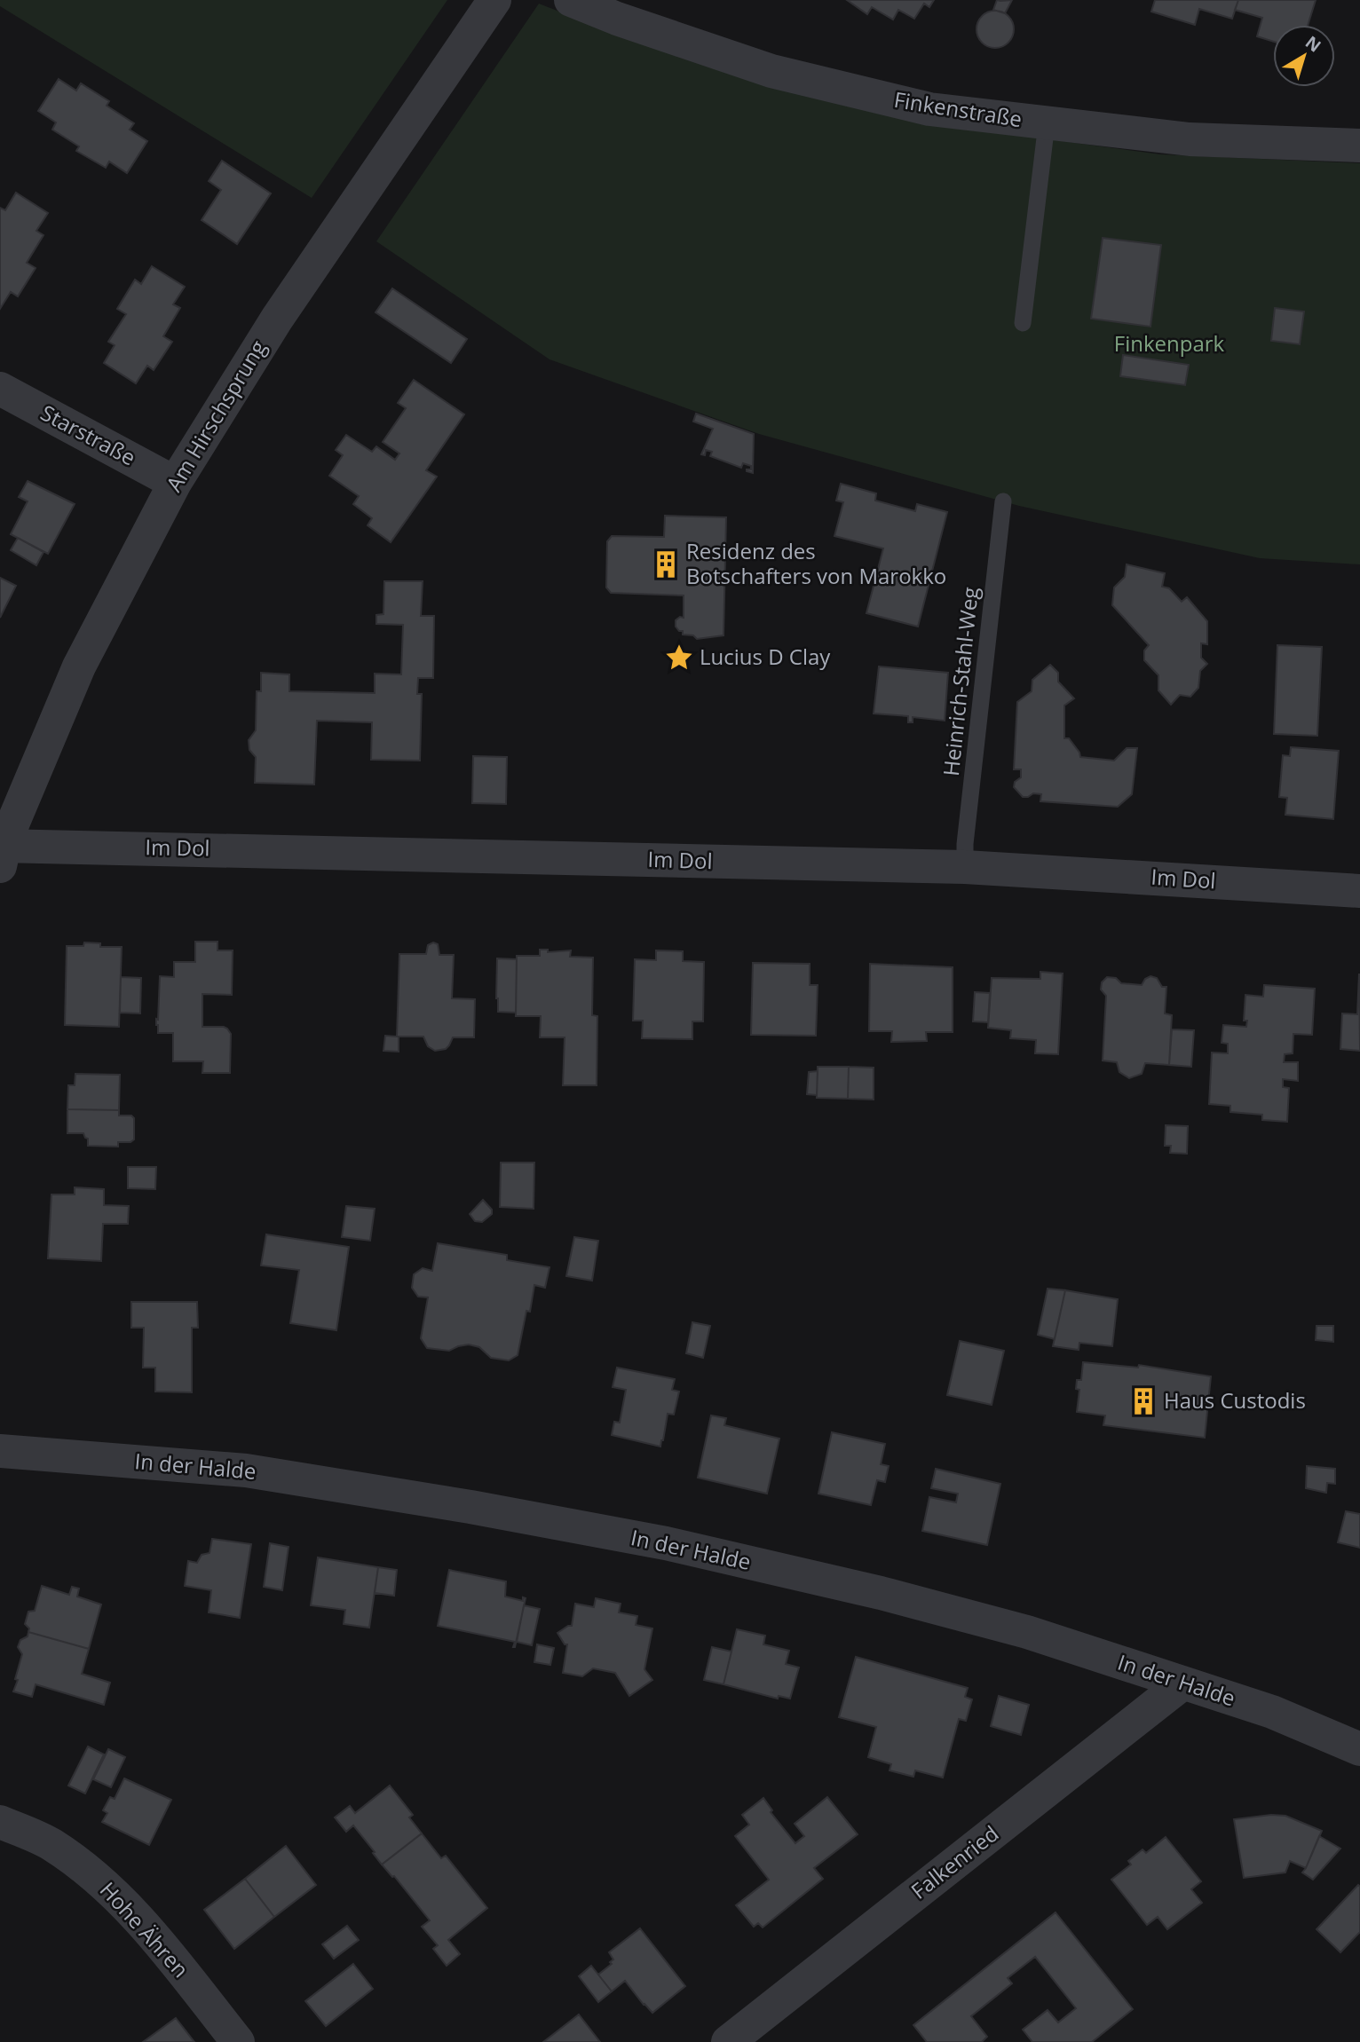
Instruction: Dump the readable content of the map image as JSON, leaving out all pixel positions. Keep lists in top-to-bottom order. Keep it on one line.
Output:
{"streets":{"street":["Finkenstraße","Am Hirschsprung","Starstraße","Im Dol","In der Halde","Falkenried","Hohe Ähren"],"lane":["Heinrich-Stahl-Weg"]},"crossings":[["Am Hirschsprung","Starstraße"],["Am Hirschsprung","Im Dol"],["Heinrich-Stahl-Weg","Im Dol"],["In der Halde","Falkenried"]],"parks":["Finkenpark"],"places":{"building":["Residenz des Botschafters von Marokko","Haus Custodis"],"place":["Lucius D Clay"]},"north":"top right"}
